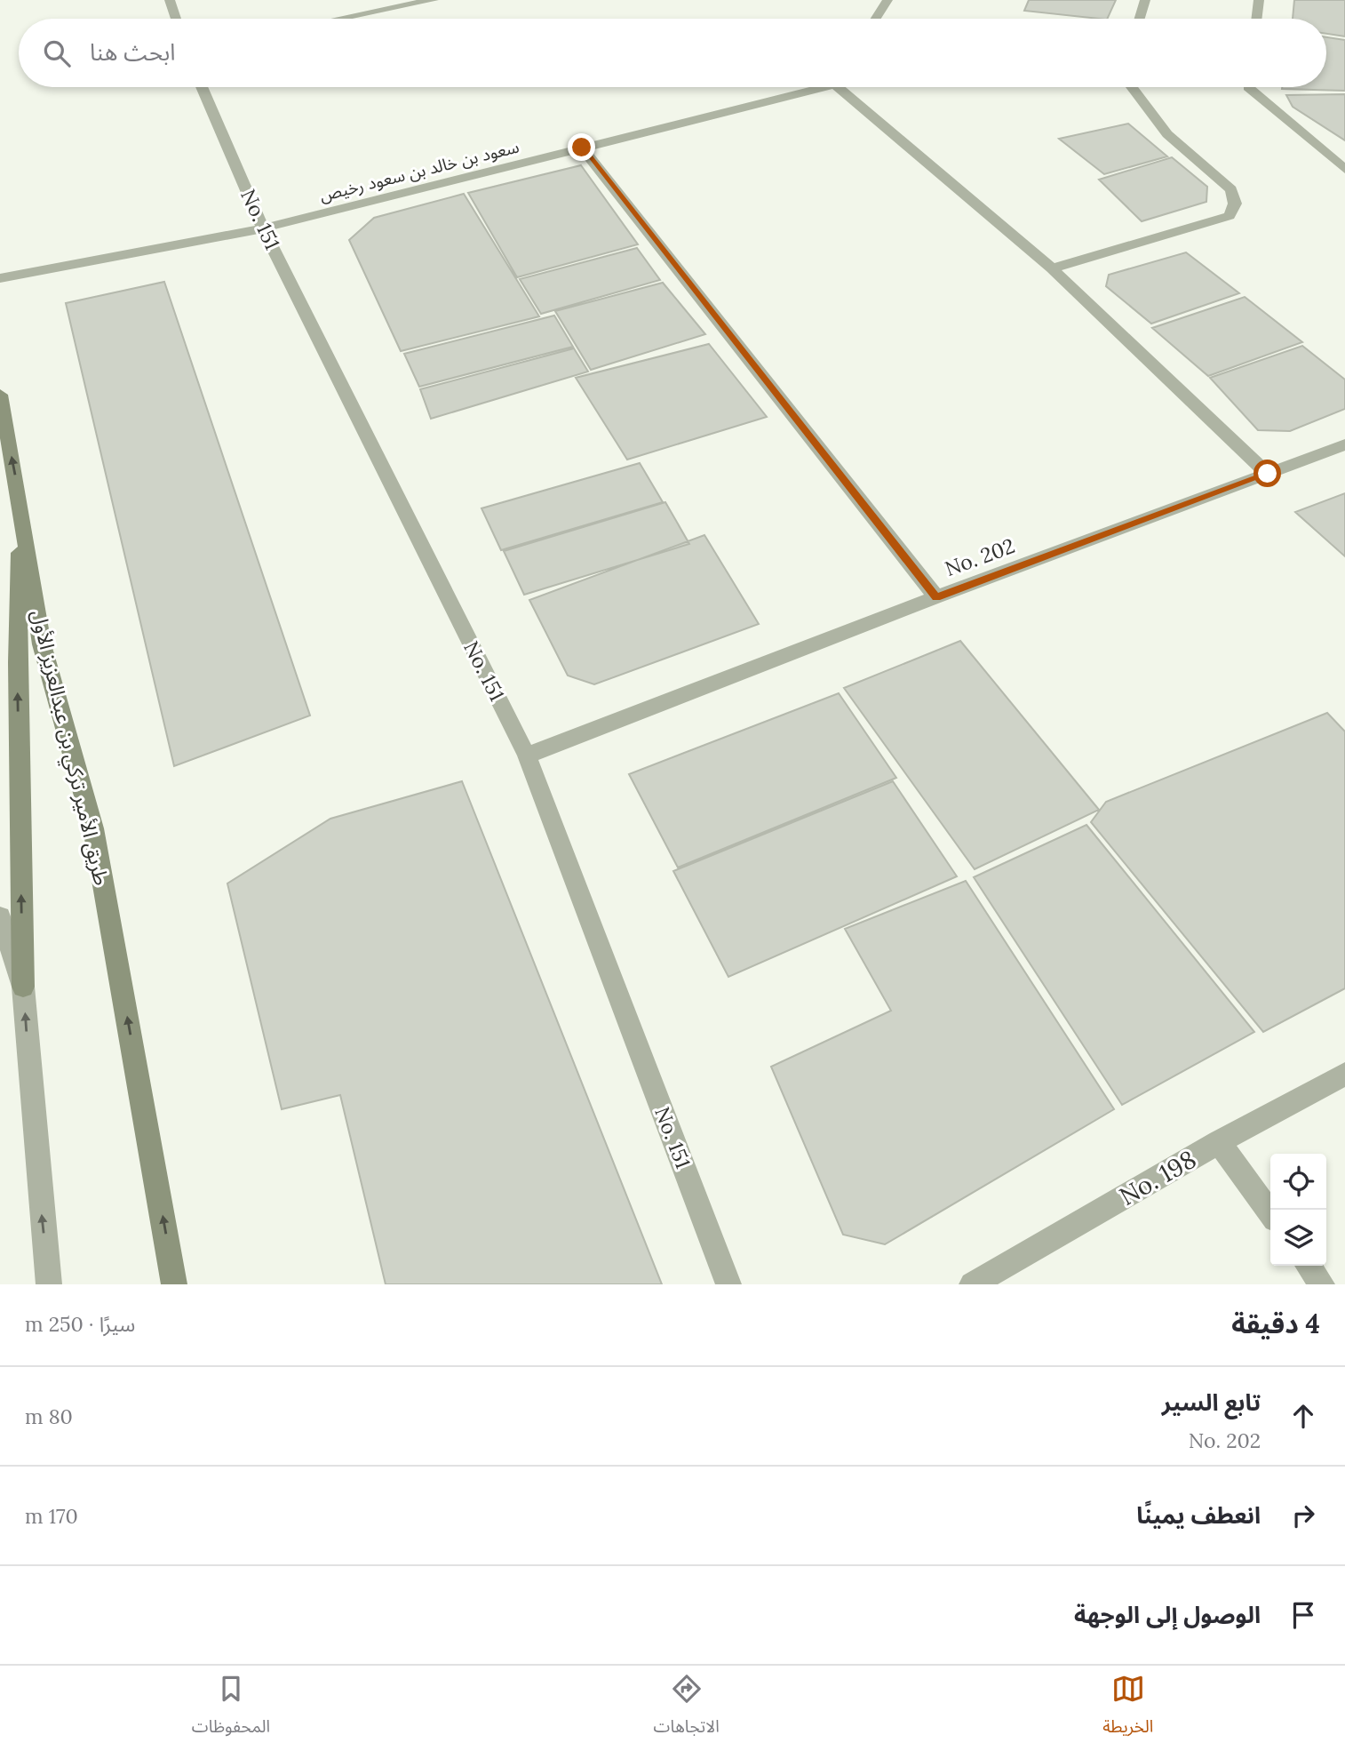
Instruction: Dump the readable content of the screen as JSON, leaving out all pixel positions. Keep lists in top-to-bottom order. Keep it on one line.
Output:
{"streets":{"main road":["طريق الأمير تركي بن عبدالعزيز الأول"],"street":["سعود بن خالد بن سعود رخيص","No. 151","No. 202","No. 198"]},"crossings":[["سعود بن خالد بن سعود رخيص","No. 151"],["No. 151","No. 202"]],"page":{"search":"ابحث هنا","heading":["4 دقيقة","سيرًا · 250 m"],"list":[["تابع السير","No. 202","80 m"],["انعطف يمينًا","170 m"],"الوصول إلى الوجهة"],"nav":["الخريطة","الاتجاهات","المحفوظات"]}}
